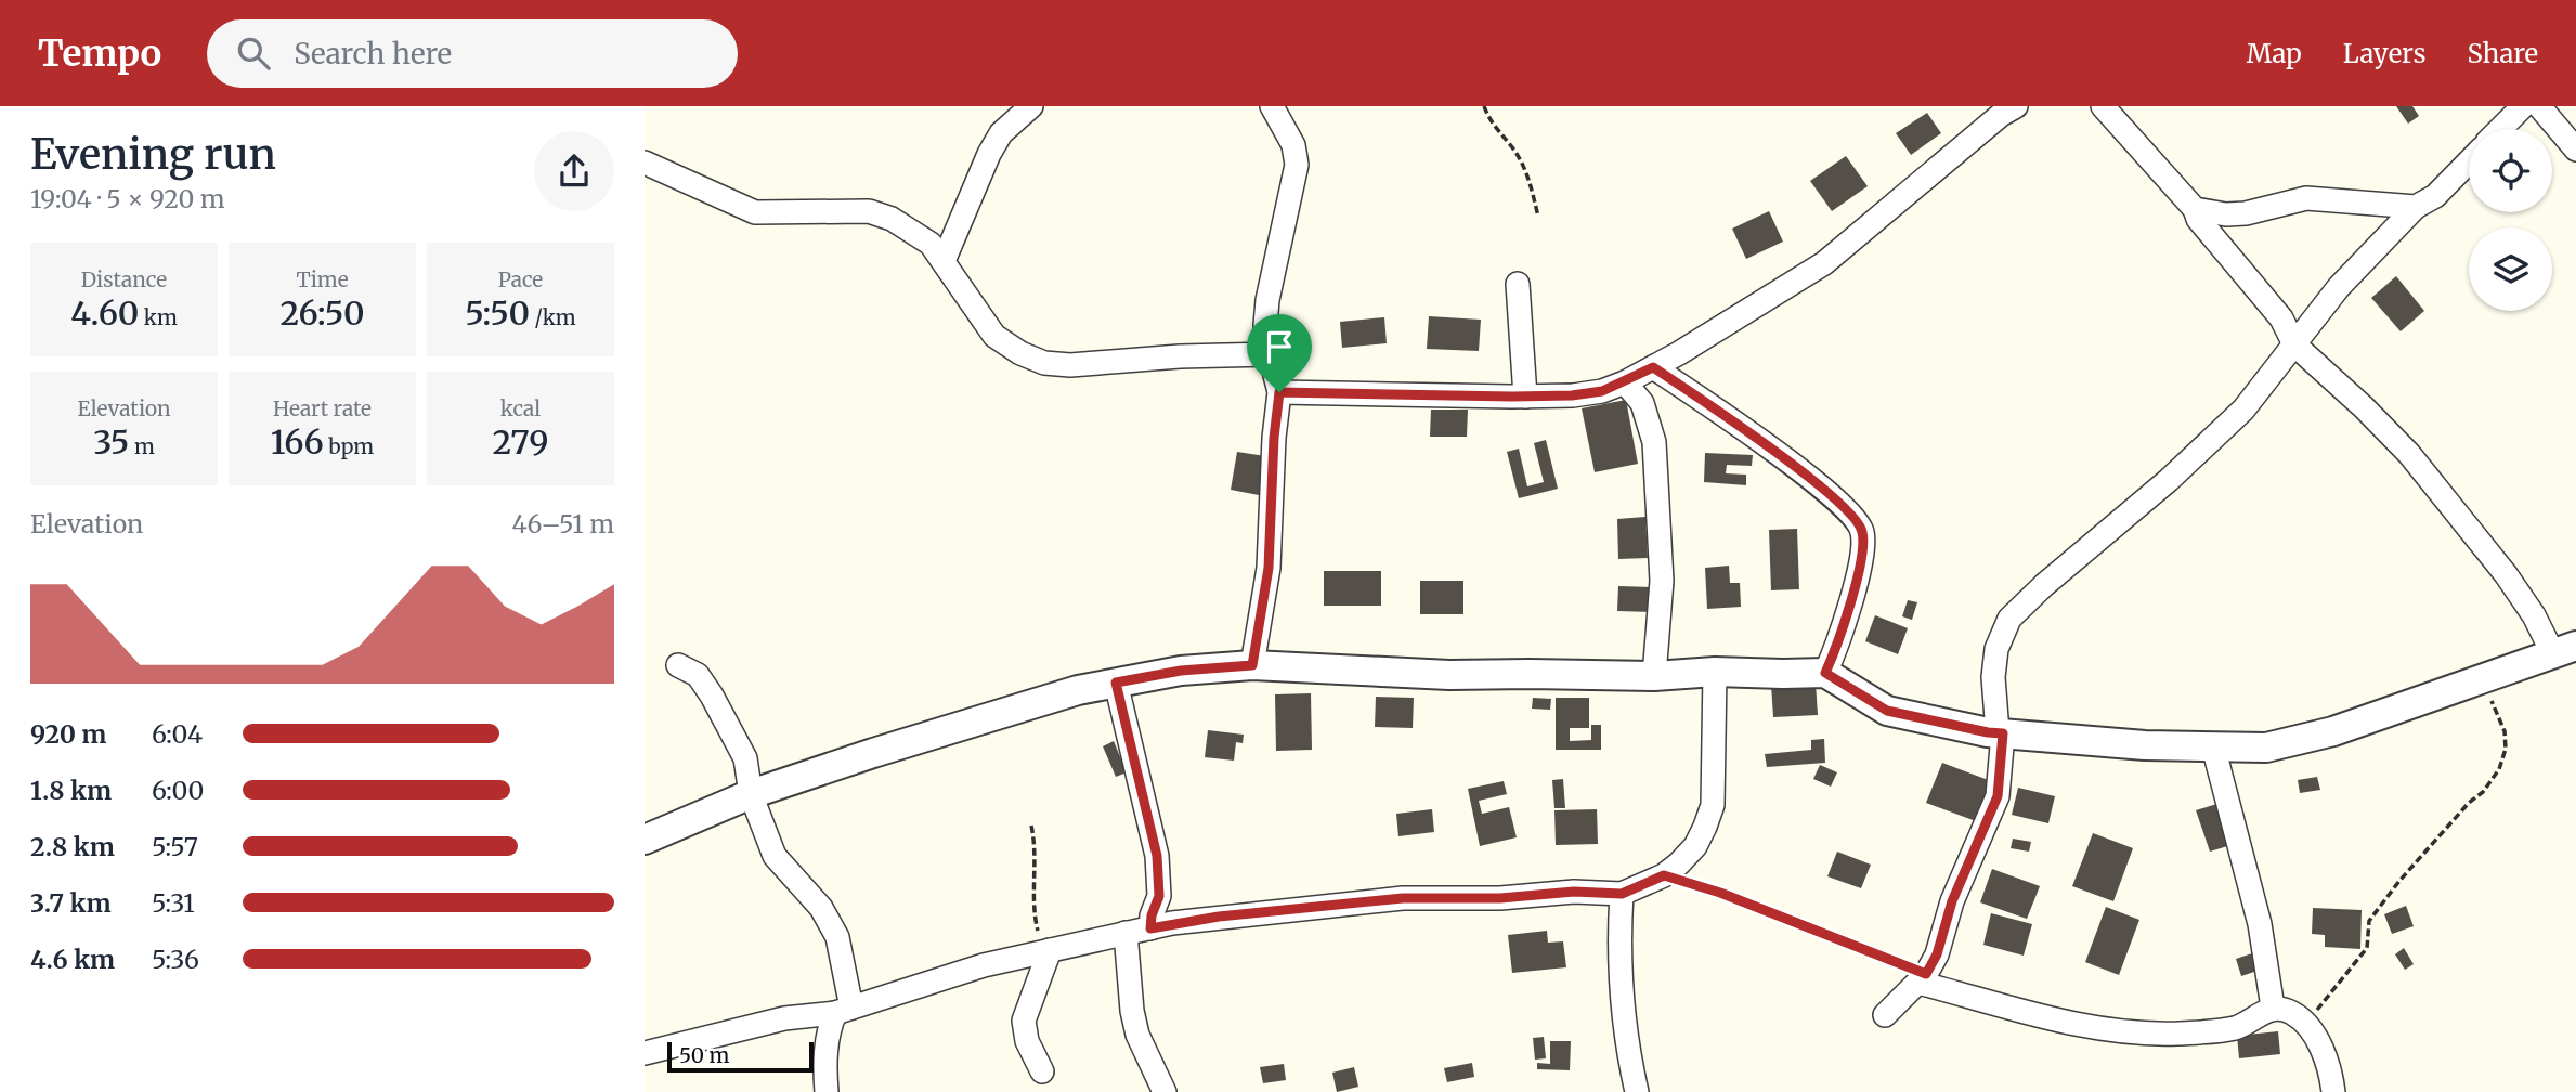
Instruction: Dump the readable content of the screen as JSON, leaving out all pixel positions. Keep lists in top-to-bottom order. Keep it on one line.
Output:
{"scale_bar":"50 m","page":{"header":"Tempo","search":"Search here","nav":["Map","Layers","Share"],"heading":["Evening run","19:04 · 5 × 920 m"],"stats":[["Distance","4.60 km"],["Time","26:50"],["Pace","5:50 /km"],["Elevation","35 m"],["Heart rate","166 bpm"],["kcal","279"]],"chart":["Elevation","46–51 m"],"list":[{"name":"920 m","note":"6:04"},{"name":"1.8 km","note":"6:00"},{"name":"2.8 km","note":"5:57"},{"name":"3.7 km","note":"5:31"},{"name":"4.6 km","note":"5:36"}],"scale":"50 m"}}
